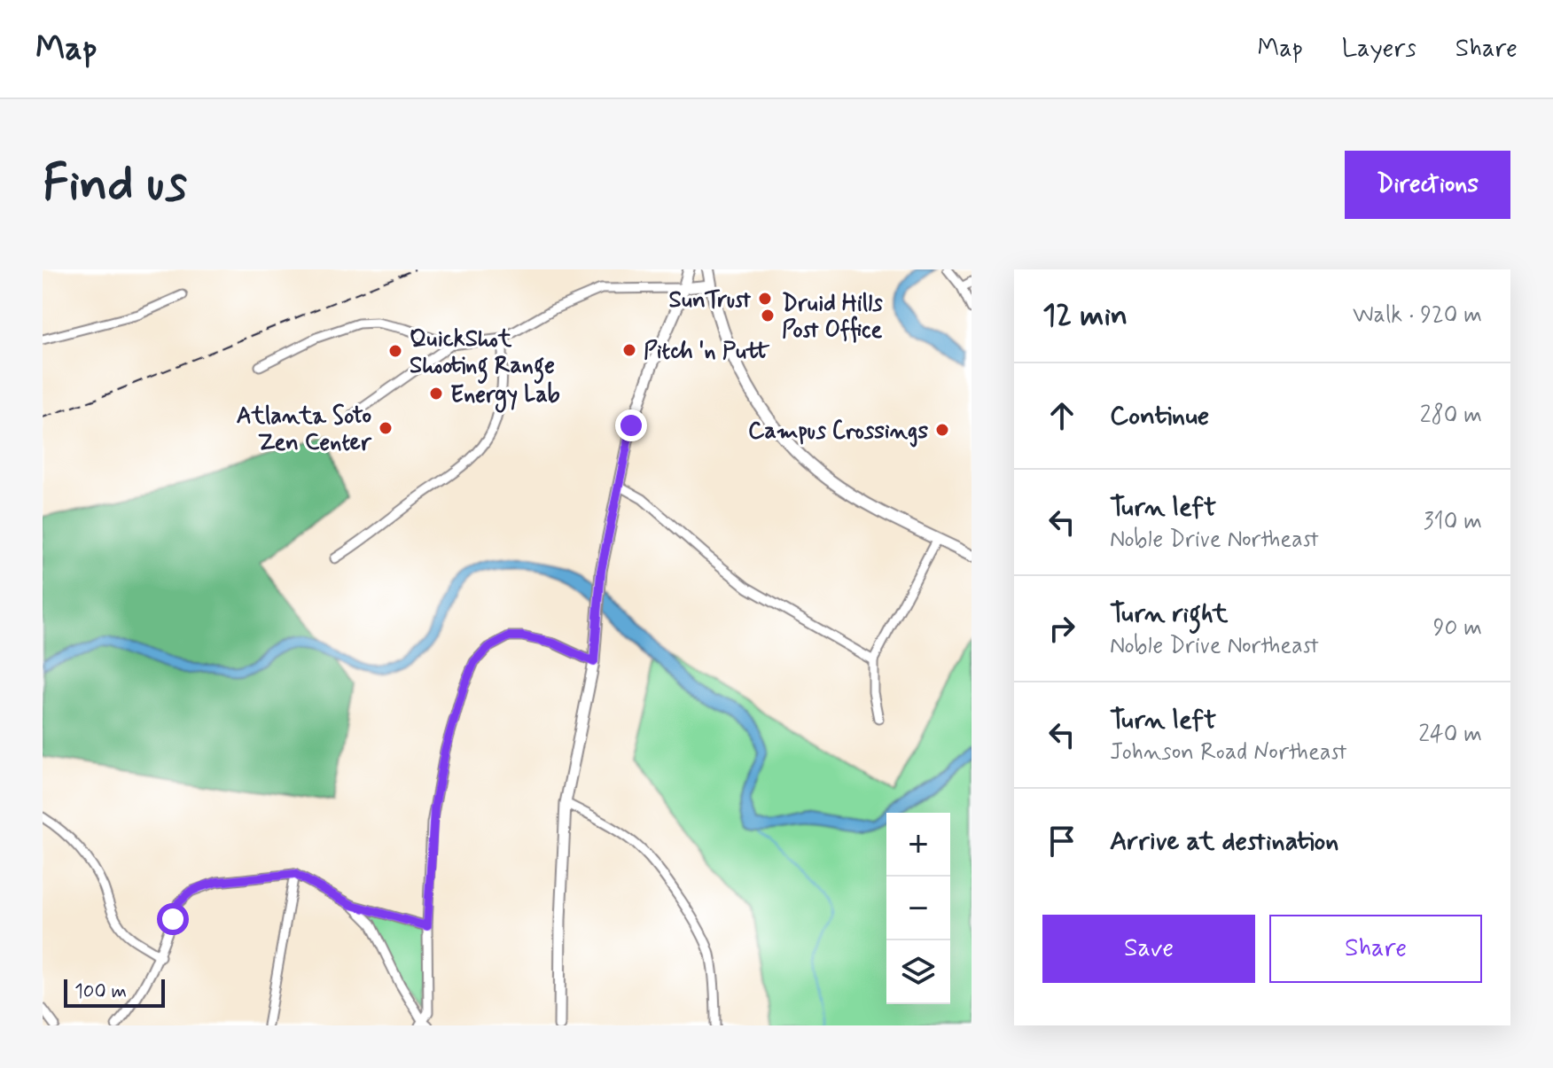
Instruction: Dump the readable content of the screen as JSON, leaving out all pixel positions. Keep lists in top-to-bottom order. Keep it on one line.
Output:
{"places":["SunTrust","Druid Hills Post Office","Pitch 'n Putt","QuickShot Shooting Range","Energy Lab","Atlanta Soto Zen Center","Campus Crossings"],"scale_bar":"100 m","page":{"header":"Map","nav":["Map","Layers","Share"],"buttons":["Directions",["Save","Share"]],"title":"Find us","heading":["12 min","Walk · 920 m"],"list":[["Continue","280 m"],["Turn left","Noble Drive Northeast","310 m"],["Turn right","Noble Drive Northeast","90 m"],["Turn left","Johnson Road Northeast","240 m"],"Arrive at destination"],"map_buttons":["+","−"],"scale":"100 m"}}
